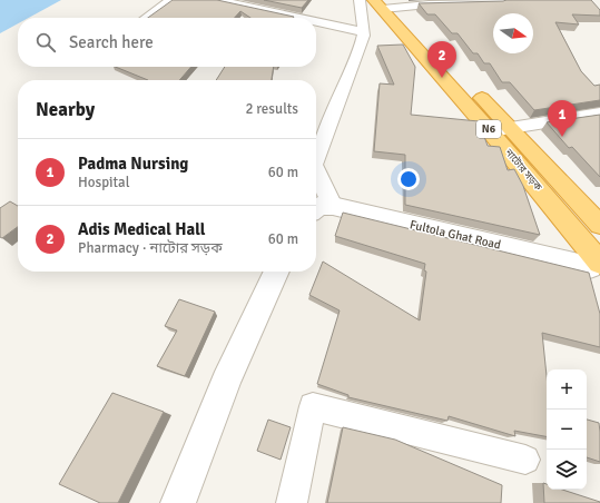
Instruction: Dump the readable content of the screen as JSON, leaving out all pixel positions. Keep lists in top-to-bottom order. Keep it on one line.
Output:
{"streets":{"highway":["N6","নাটোর সড়ক"],"street":["Fultola Ghat Road"]},"crossings":[["N6","নাটোর সড়ক"],["নাটোর সড়ক","Fultola Ghat Road"]],"north":"right","page":{"search":"Search here","pins":["2","1"],"heading":["Nearby","2 results"],"list":[{"mark":"1","name":"Padma Nursing","note":"Hospital","value":"60 m"},{"mark":"2","name":"Adis Medical Hall","note":"Pharmacy · নাটোর সড়ক","value":"60 m"}],"map_buttons":["+","−"]}}
